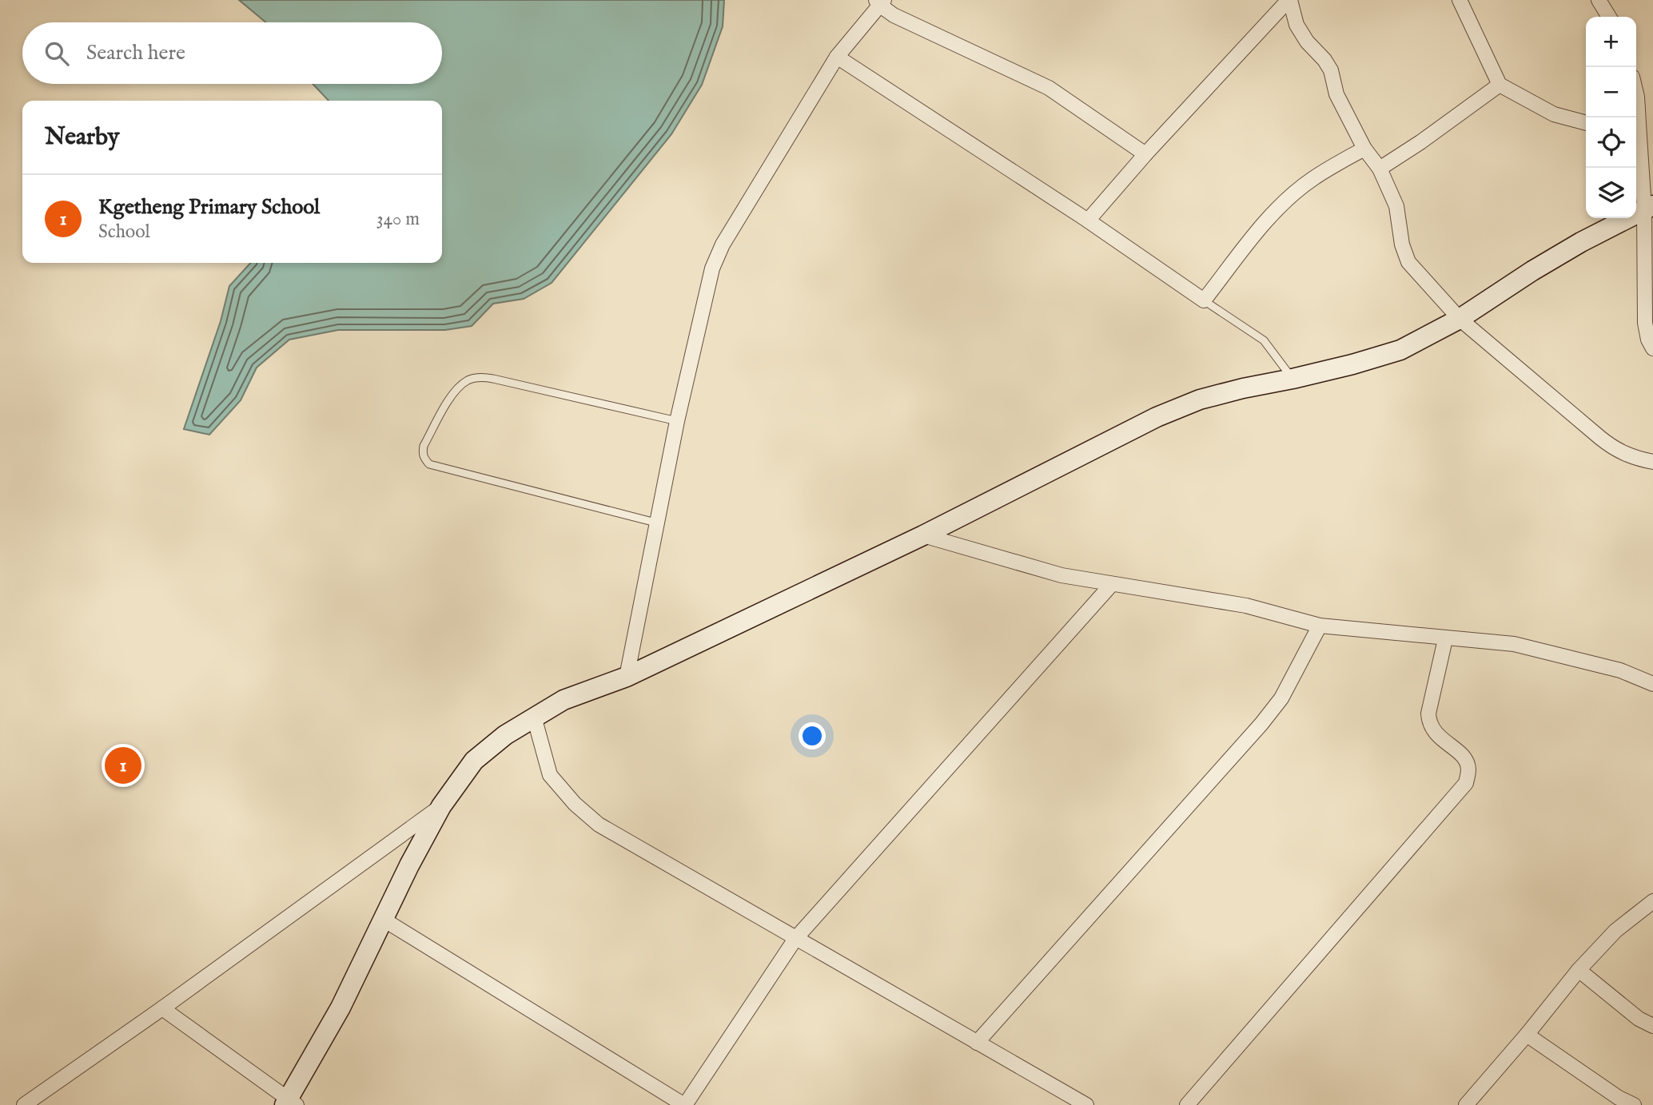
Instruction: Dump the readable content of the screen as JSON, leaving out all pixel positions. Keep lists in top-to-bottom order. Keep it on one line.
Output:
{"page":{"map_buttons":["+","−"],"search":"Search here","heading":"Nearby","list":[{"mark":"1","name":"Kgetheng Primary School","note":"School","value":"340 m"}],"pins":"1"}}
